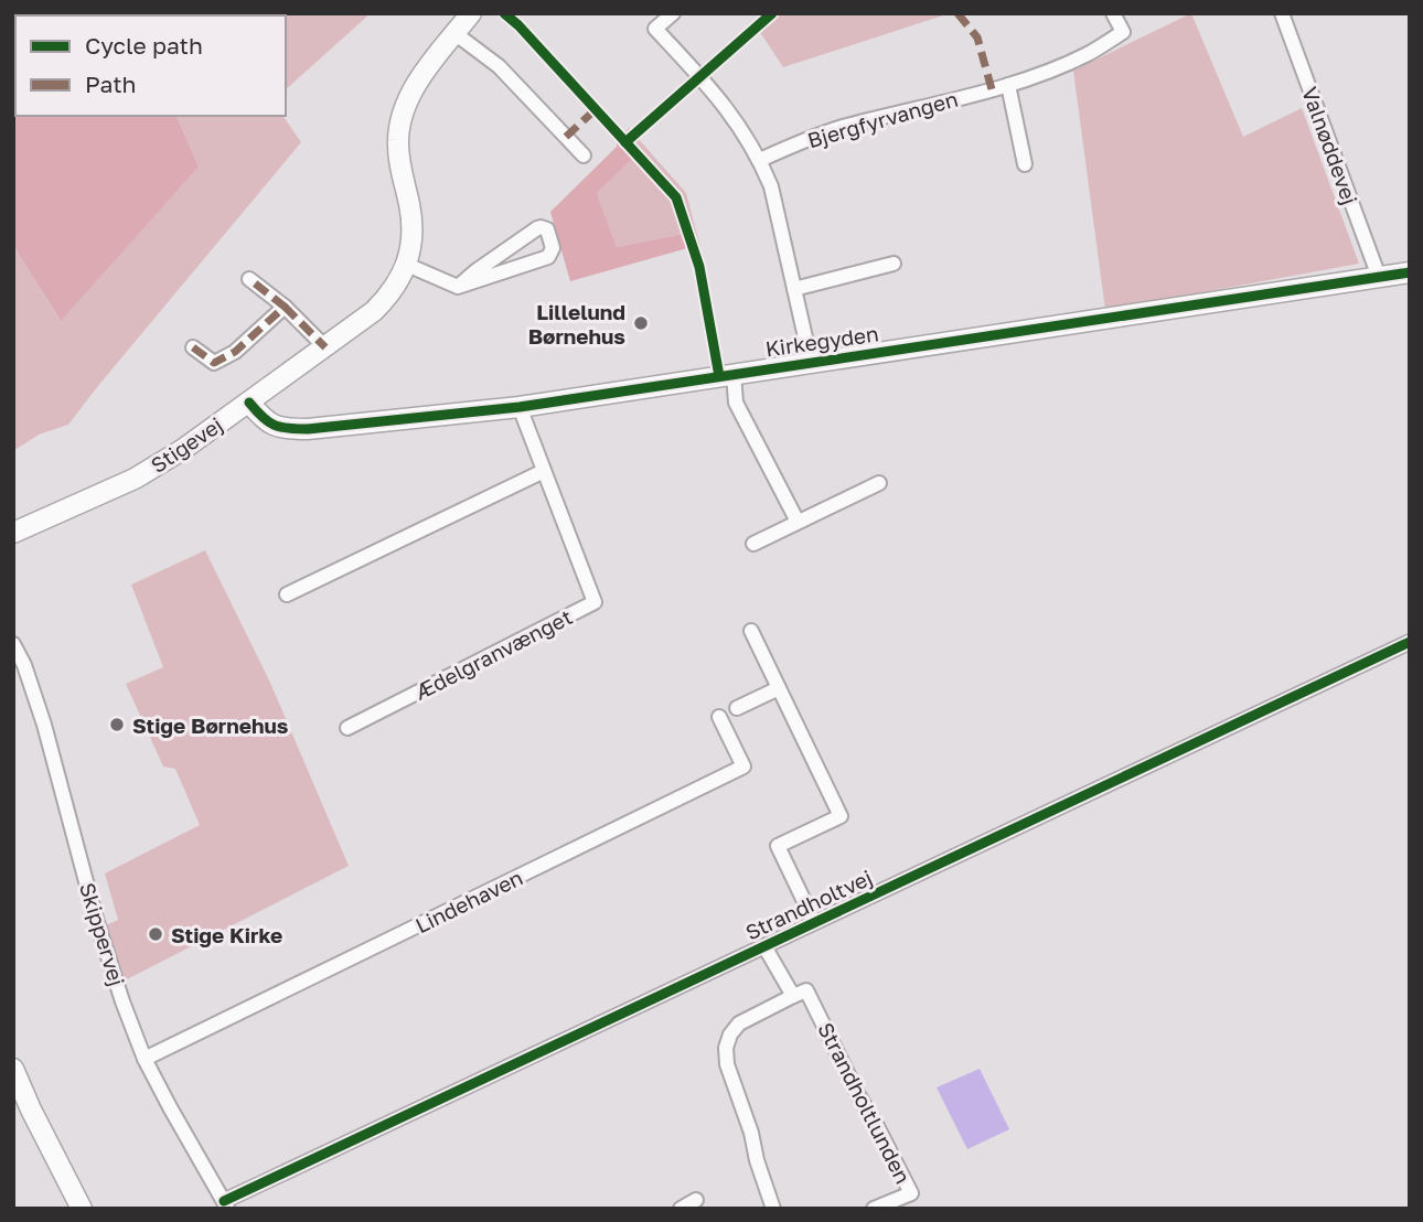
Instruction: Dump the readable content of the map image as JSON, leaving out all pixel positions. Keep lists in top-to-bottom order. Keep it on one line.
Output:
{"streets":{"street":["Bjergfyrvangen","Valnøddevej","Kirkegyden","Stigevej","Ædelgranvænget","Lindehaven","Strandholtvej","Skippervej","Strandholtlunden"]},"crossings":[["Valnøddevej","Kirkegyden"],["Kirkegyden","Stigevej"],["Kirkegyden","Ædelgranvænget"],["Lindehaven","Skippervej"],["Strandholtvej","Skippervej"],["Strandholtvej","Strandholtlunden"]],"places":["Lillelund Børnehus","Stige Børnehus","Stige Kirke"],"legend":["Cycle path","Path"]}
